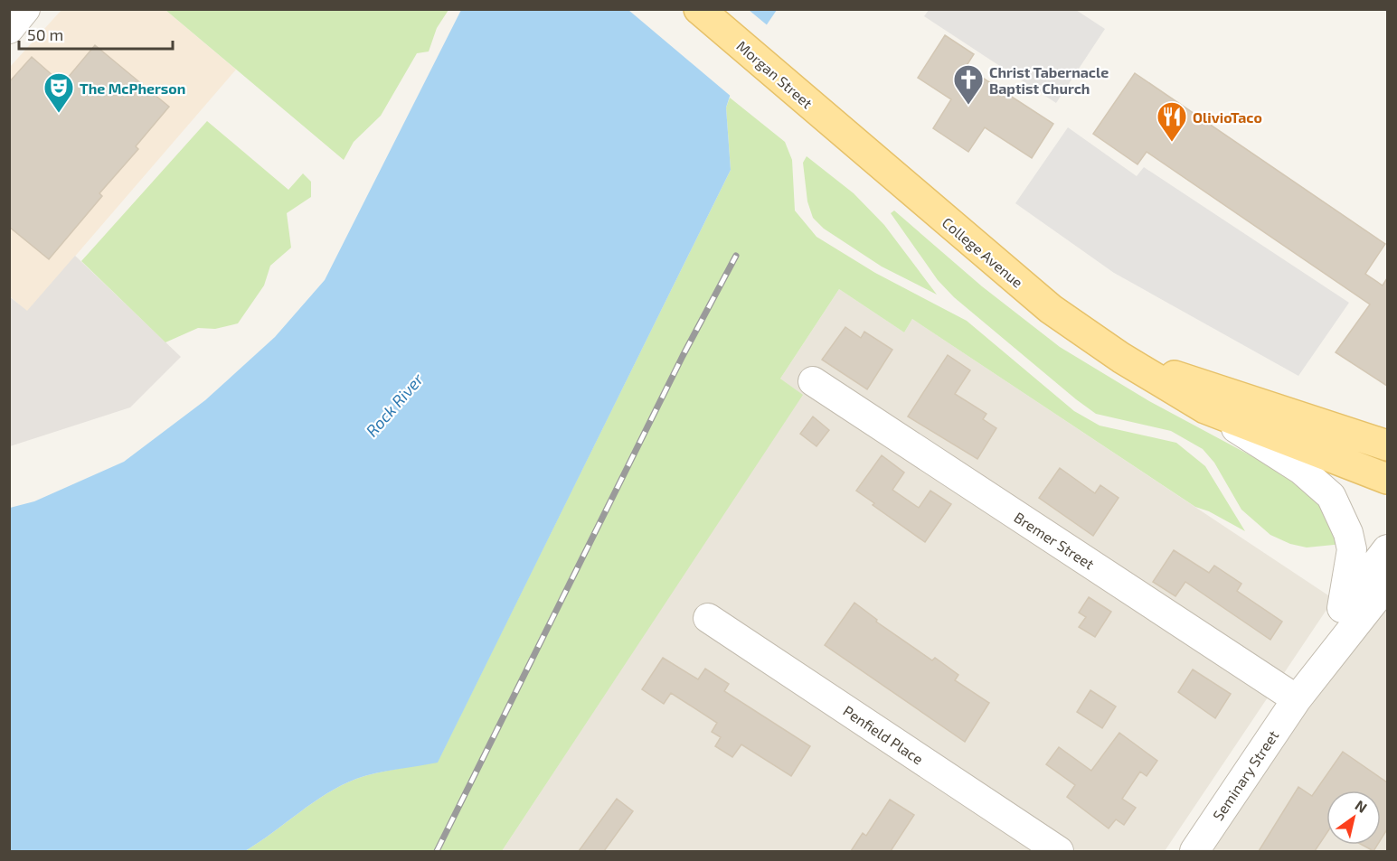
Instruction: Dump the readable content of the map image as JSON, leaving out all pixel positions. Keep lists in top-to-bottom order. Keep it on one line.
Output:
{"streets":{"main road":["Morgan Street","College Avenue"],"street":["Bremer Street","Penfield Place","Seminary Street"]},"crossings":[["Morgan Street","College Avenue"],["Bremer Street","Seminary Street"]],"water":["Rock River"],"places":{"church":["Christ Tabernacle Baptist Church"],"theatre":["The McPherson"],"restaurant":["OlivioTaco"]},"scale_bar":"50 m","north":"top right"}
